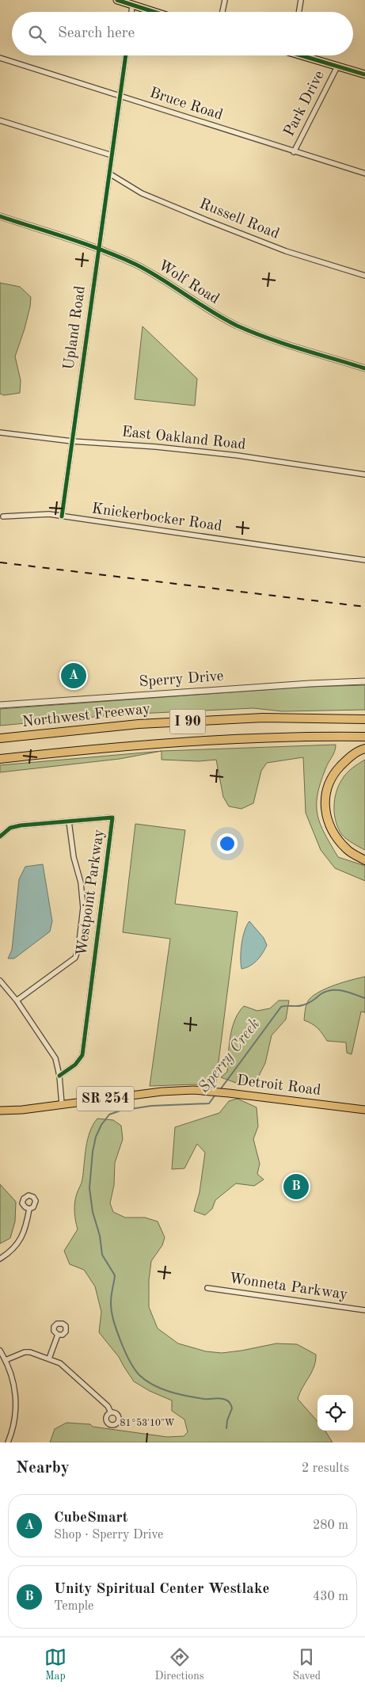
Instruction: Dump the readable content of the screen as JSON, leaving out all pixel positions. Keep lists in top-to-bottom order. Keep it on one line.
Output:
{"streets":{"highway":["Northwest Freeway","I 90"],"main road":["Detroit Road","SR 254"],"street":["Park Drive","Bruce Road","Russell Road","Wolf Road","Upland Road","East Oakland Road","Knickerbocker Road","Sperry Drive","Westpoint Parkway","Wonneta Parkway"]},"crossings":[["Park Drive","Bruce Road"],["Bruce Road","Upland Road"],["Russell Road","Upland Road"],["Wolf Road","Upland Road"],["Upland Road","East Oakland Road"],["Upland Road","Knickerbocker Road"]],"water":["Sperry Creek"],"page":{"search":"Search here","pins":["A","B"],"heading":["Nearby","2 results"],"list":[{"mark":"A","name":"CubeSmart","note":"Shop · Sperry Drive","value":"280 m"},{"mark":"B","name":"Unity Spiritual Center Westlake","note":"Temple","value":"430 m"}],"nav":["Map","Directions","Saved"]},"coordinates":["81°53'10\"W"]}
